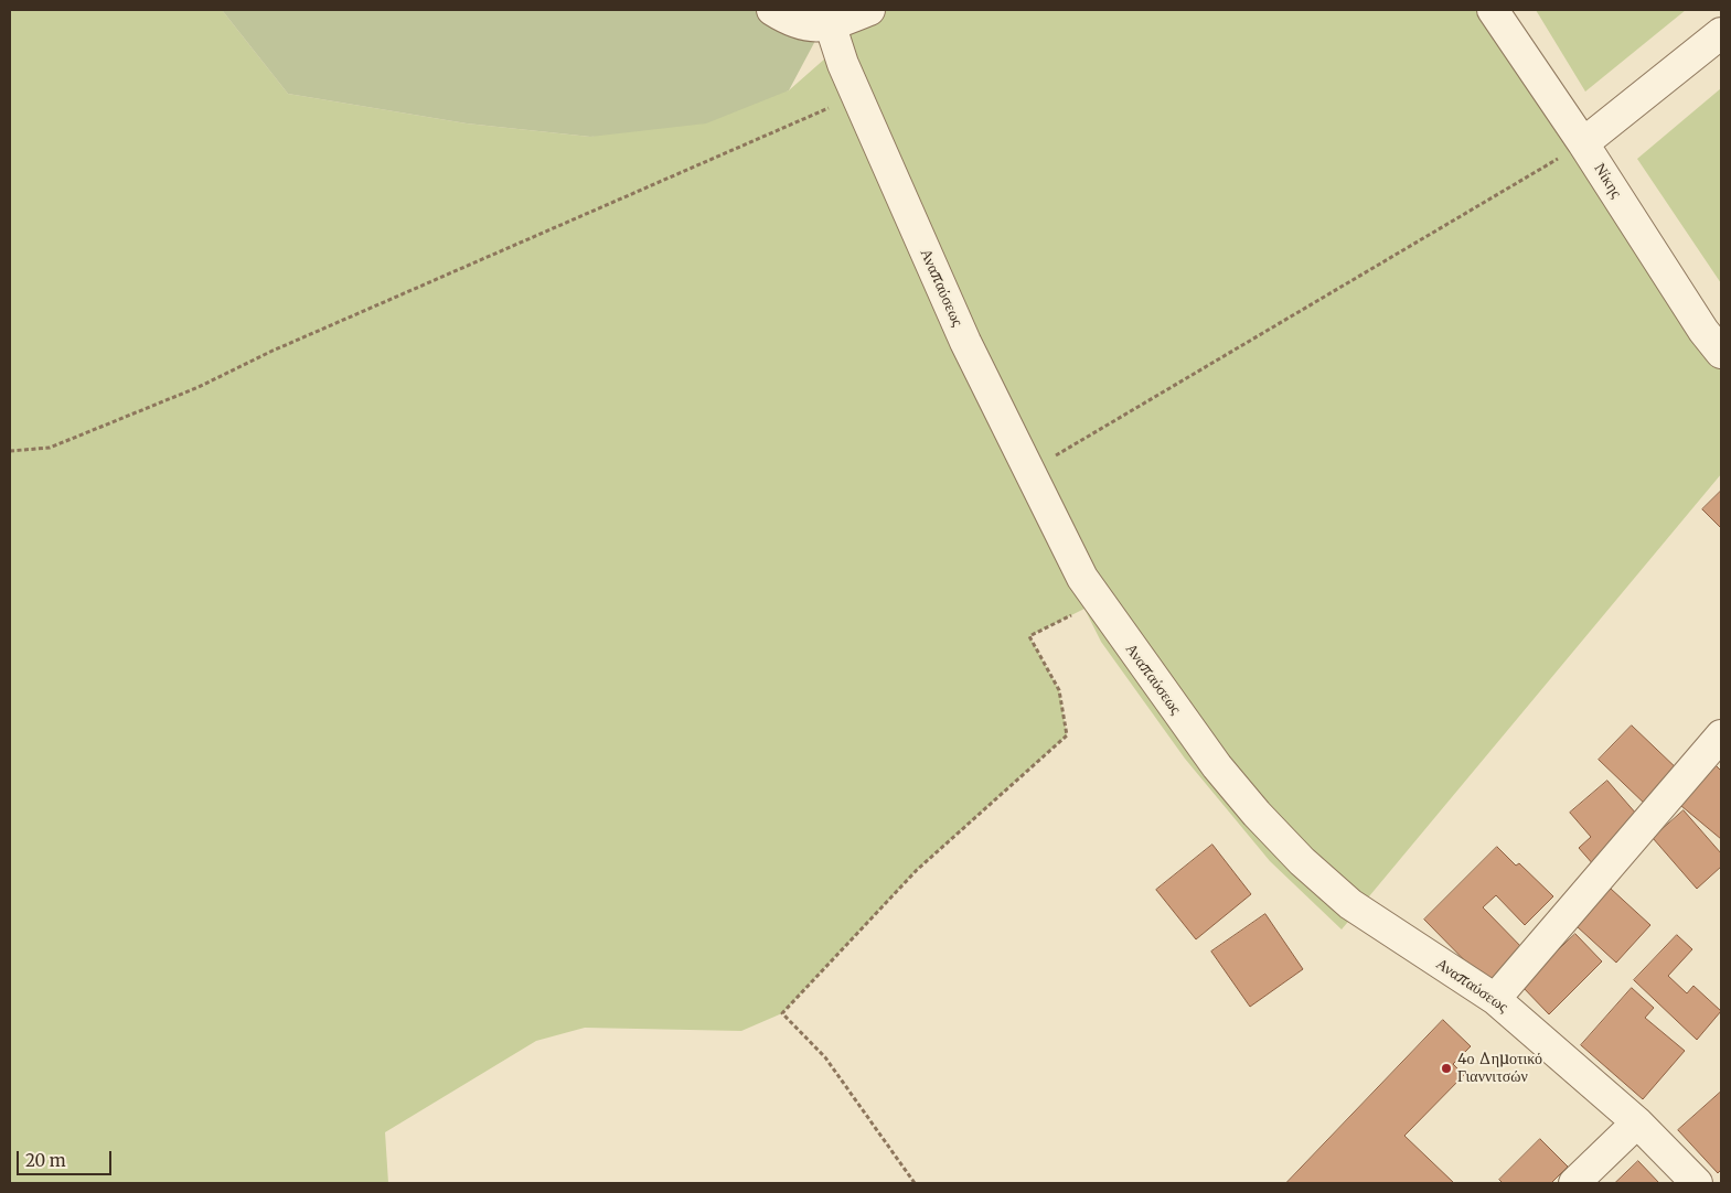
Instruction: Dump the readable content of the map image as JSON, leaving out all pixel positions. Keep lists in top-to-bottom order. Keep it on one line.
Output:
{"streets":{"street":["Νίκης","Αναπαύσεως"]},"places":["4ο Δημοτικό Γιαννιτσών"],"scale_bar":"20 m"}
